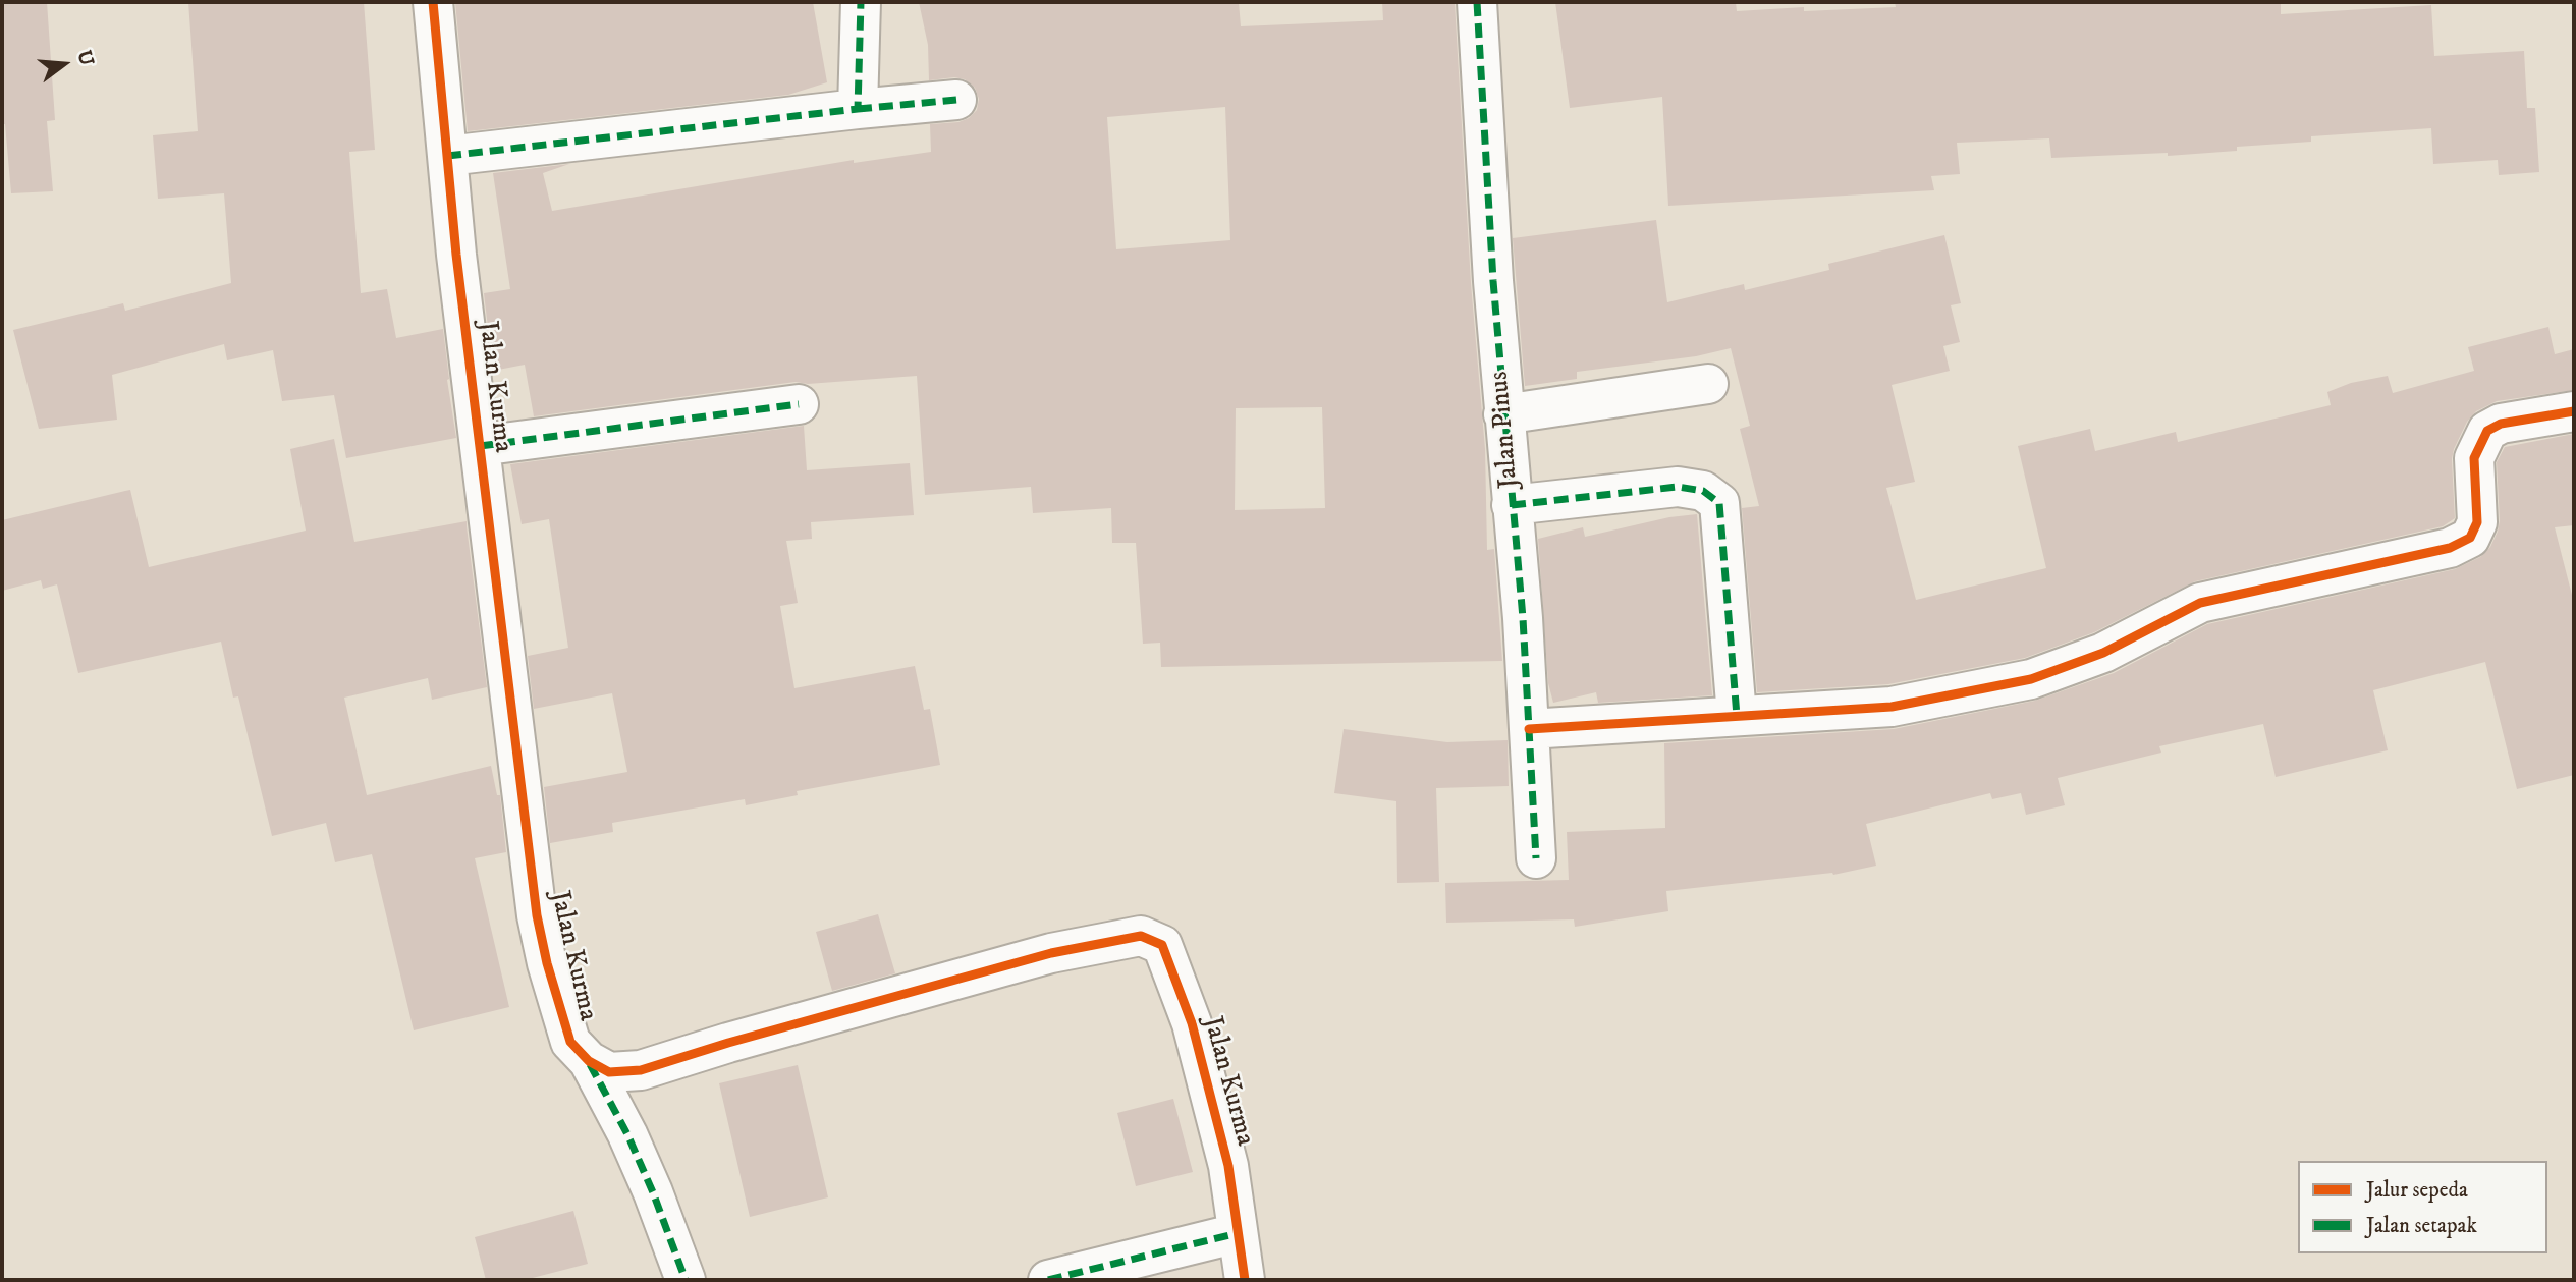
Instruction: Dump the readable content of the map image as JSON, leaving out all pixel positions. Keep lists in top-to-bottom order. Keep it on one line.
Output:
{"streets":{"street":["Jalan Kurma","Jalan Pinus"]},"legend":["Jalur sepeda","Jalan setapak"],"north":"right"}
